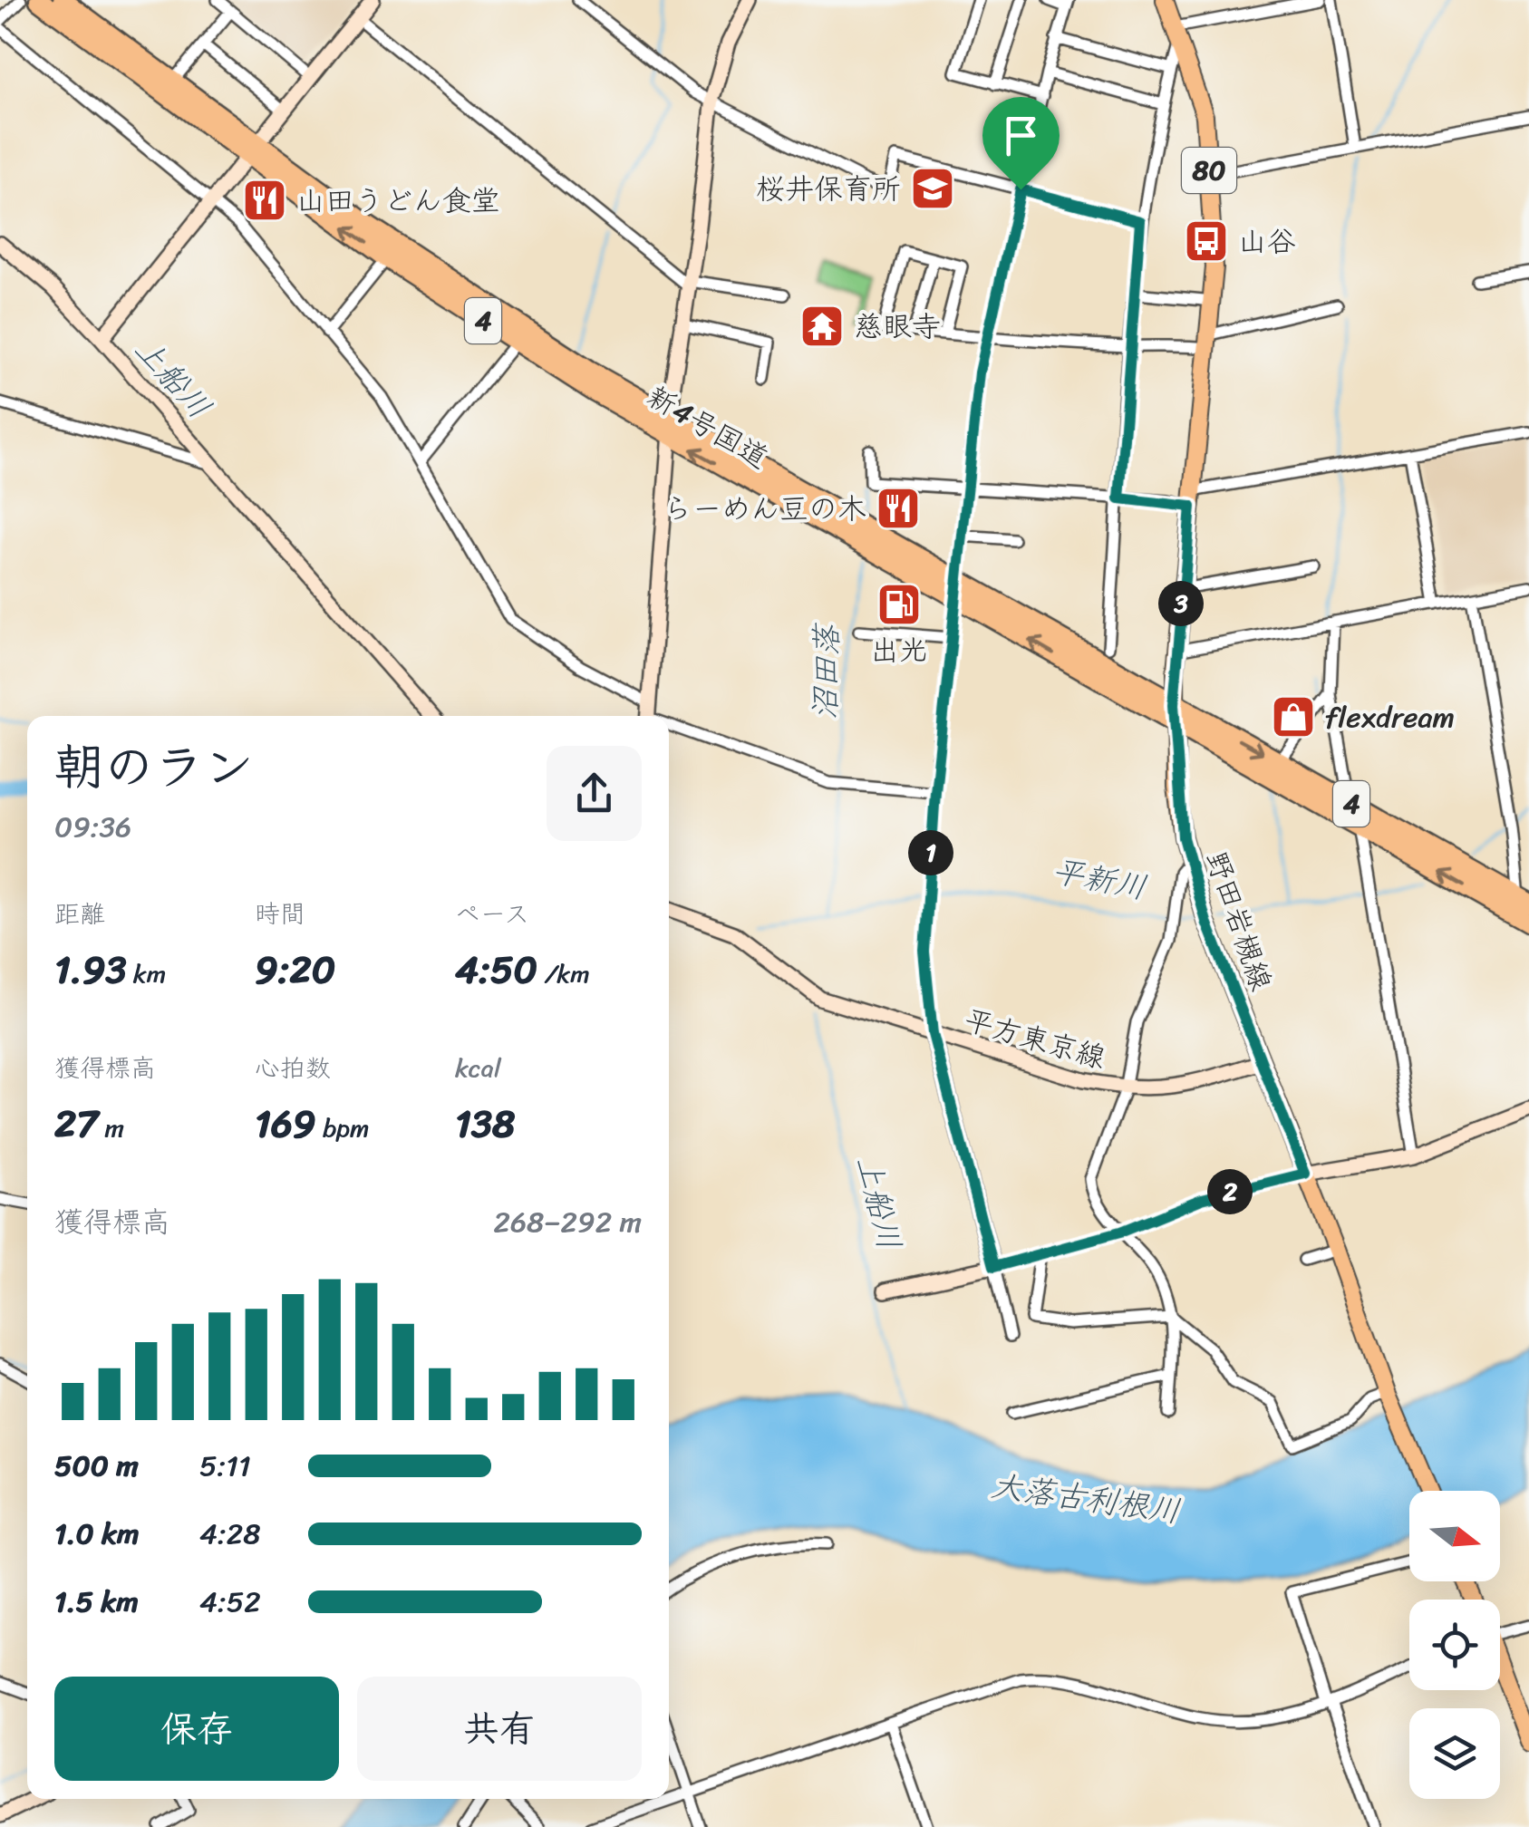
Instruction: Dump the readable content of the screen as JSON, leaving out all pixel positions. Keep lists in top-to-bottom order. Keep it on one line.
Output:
{"streets":{"highway":["4","新4号国道"],"main road":["80","野田岩槻線"],"street":["平方東京線"]},"crossings":[["新4号国道","野田岩槻線"],["野田岩槻線","平方東京線"]],"water":["上船川","沼田落","平新川","大落古利根川"],"places":{"school or university":["桜井保育所"],"restaurant":["山田うどん食堂","らーめん豆の木"],"bus stop":["山谷"],"temple":["慈眼寺"],"fuel station":["出光"],"shop":["flexdream"]},"north":"right","page":{"pins":["3","1","2"],"heading":["朝のラン","09:36"],"stats":[["距離","1.93 km"],["時間","9:20"],["ペース","4:50 /km"],["獲得標高","27 m"],["心拍数","169 bpm"],["kcal","138"]],"chart":["獲得標高","268–292 m"],"list":[{"name":"500 m","note":"5:11"},{"name":"1.0 km","note":"4:28"},{"name":"1.5 km","note":"4:52"}],"buttons":["保存","共有"]}}
